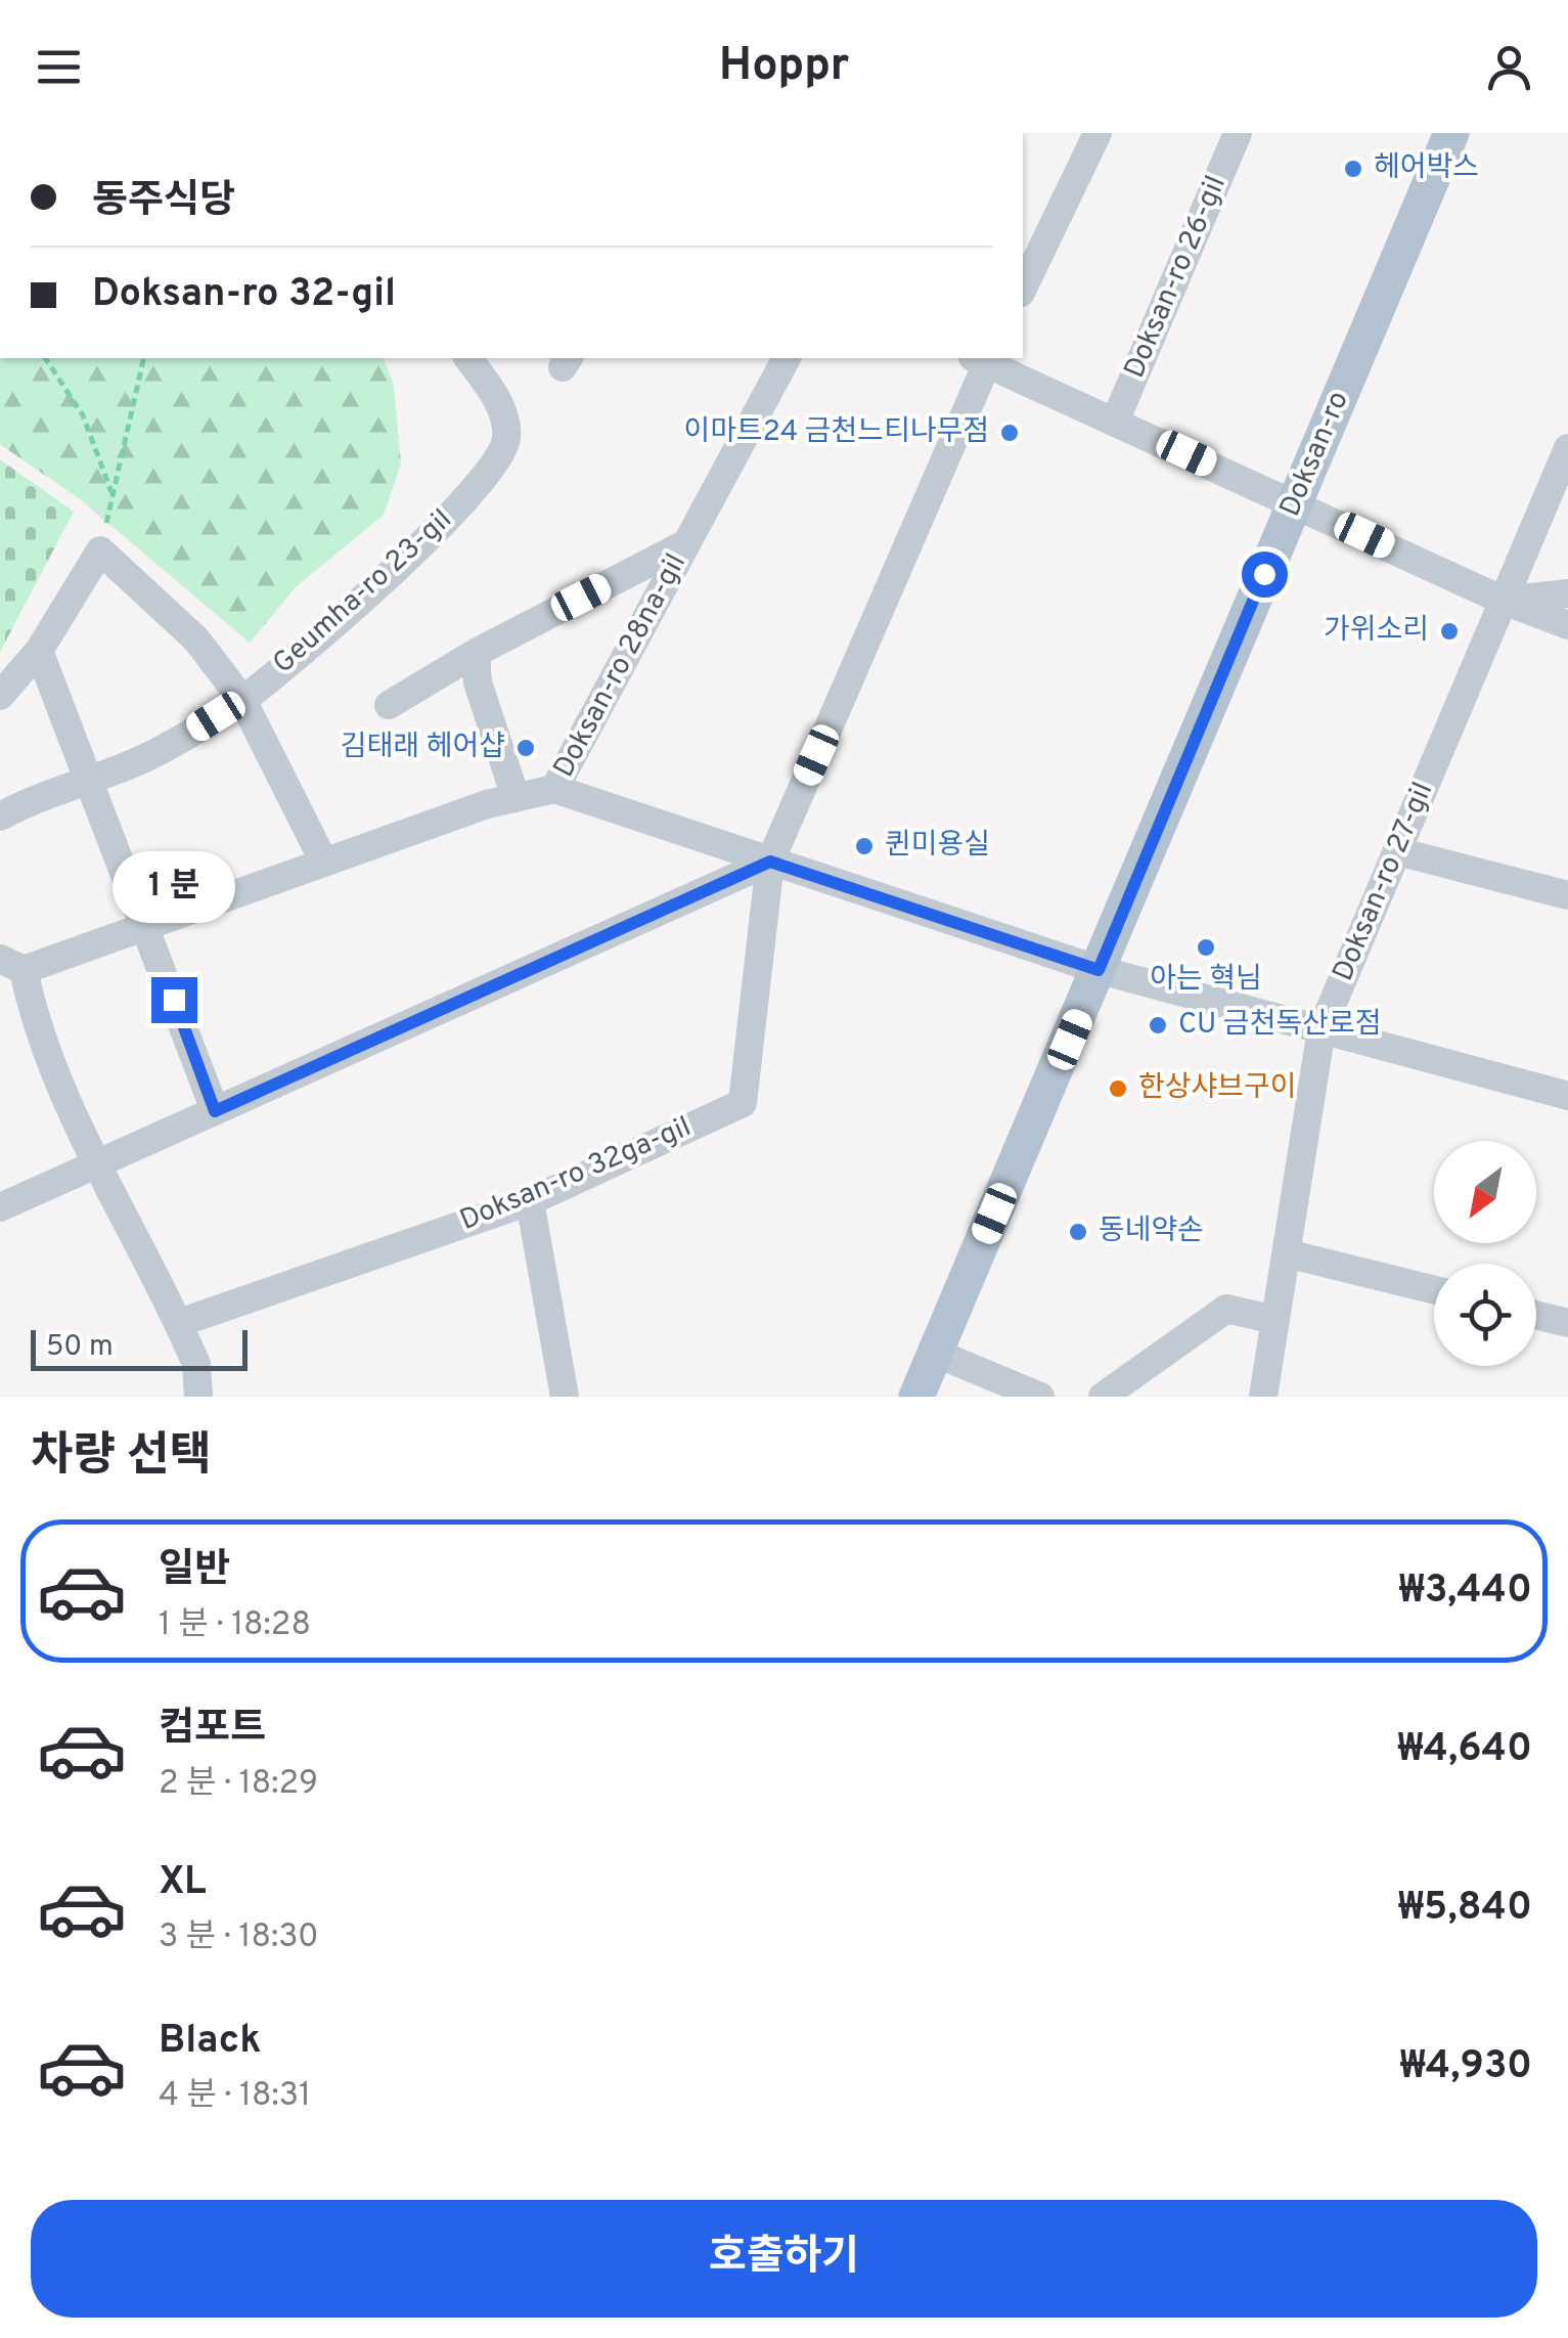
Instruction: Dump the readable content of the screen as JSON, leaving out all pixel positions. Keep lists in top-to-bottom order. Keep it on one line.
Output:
{"streets":{"main road":["Doksan-ro"],"street":["Doksan-ro 26-gil","Geumha-ro 23-gil","Doksan-ro 28na-gil","Doksan-ro 27-gil","Doksan-ro 32ga-gil"]},"places":["헤어박스","이마트24 금천느티나무점","가위소리","김태래 헤어샵","퀸미용실","아는 혁님","CU 금천독산로점","한상샤브구이","동네약손"],"scale_bar":"50 m","north":"bottom left","page":{"header":"Hoppr","banner":["동주식당","Doksan-ro 32-gil"],"bubble":"1 분","scale":"50 m","heading":"차량 선택","list":[{"name":"일반","note":"1 분 · 18:28","value":"₩3,440"},{"name":"컴포트","note":"2 분 · 18:29","value":"₩4,640"},{"name":"XL","note":"3 분 · 18:30","value":"₩5,840"},{"name":"Black","note":"4 분 · 18:31","value":"₩4,930"}],"buttons":"호출하기"}}
